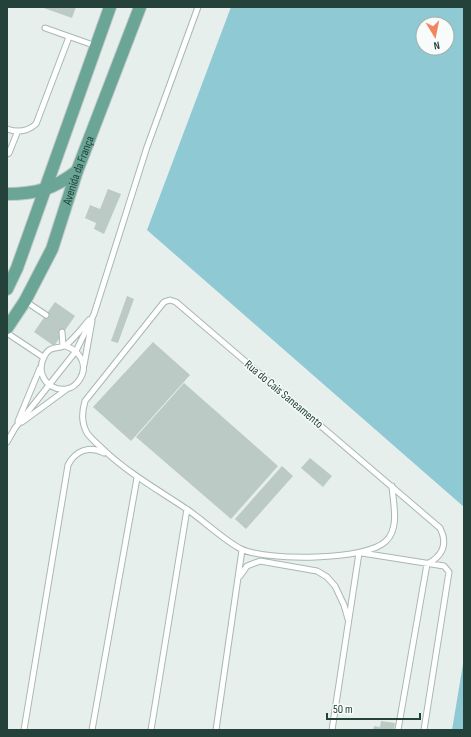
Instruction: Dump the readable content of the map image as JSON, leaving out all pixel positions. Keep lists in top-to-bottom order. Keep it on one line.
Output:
{"streets":{"main road":["Avenida da França"],"lane":["Rua do Cais Saneamento"]},"scale_bar":"50 m","north":"bottom"}
